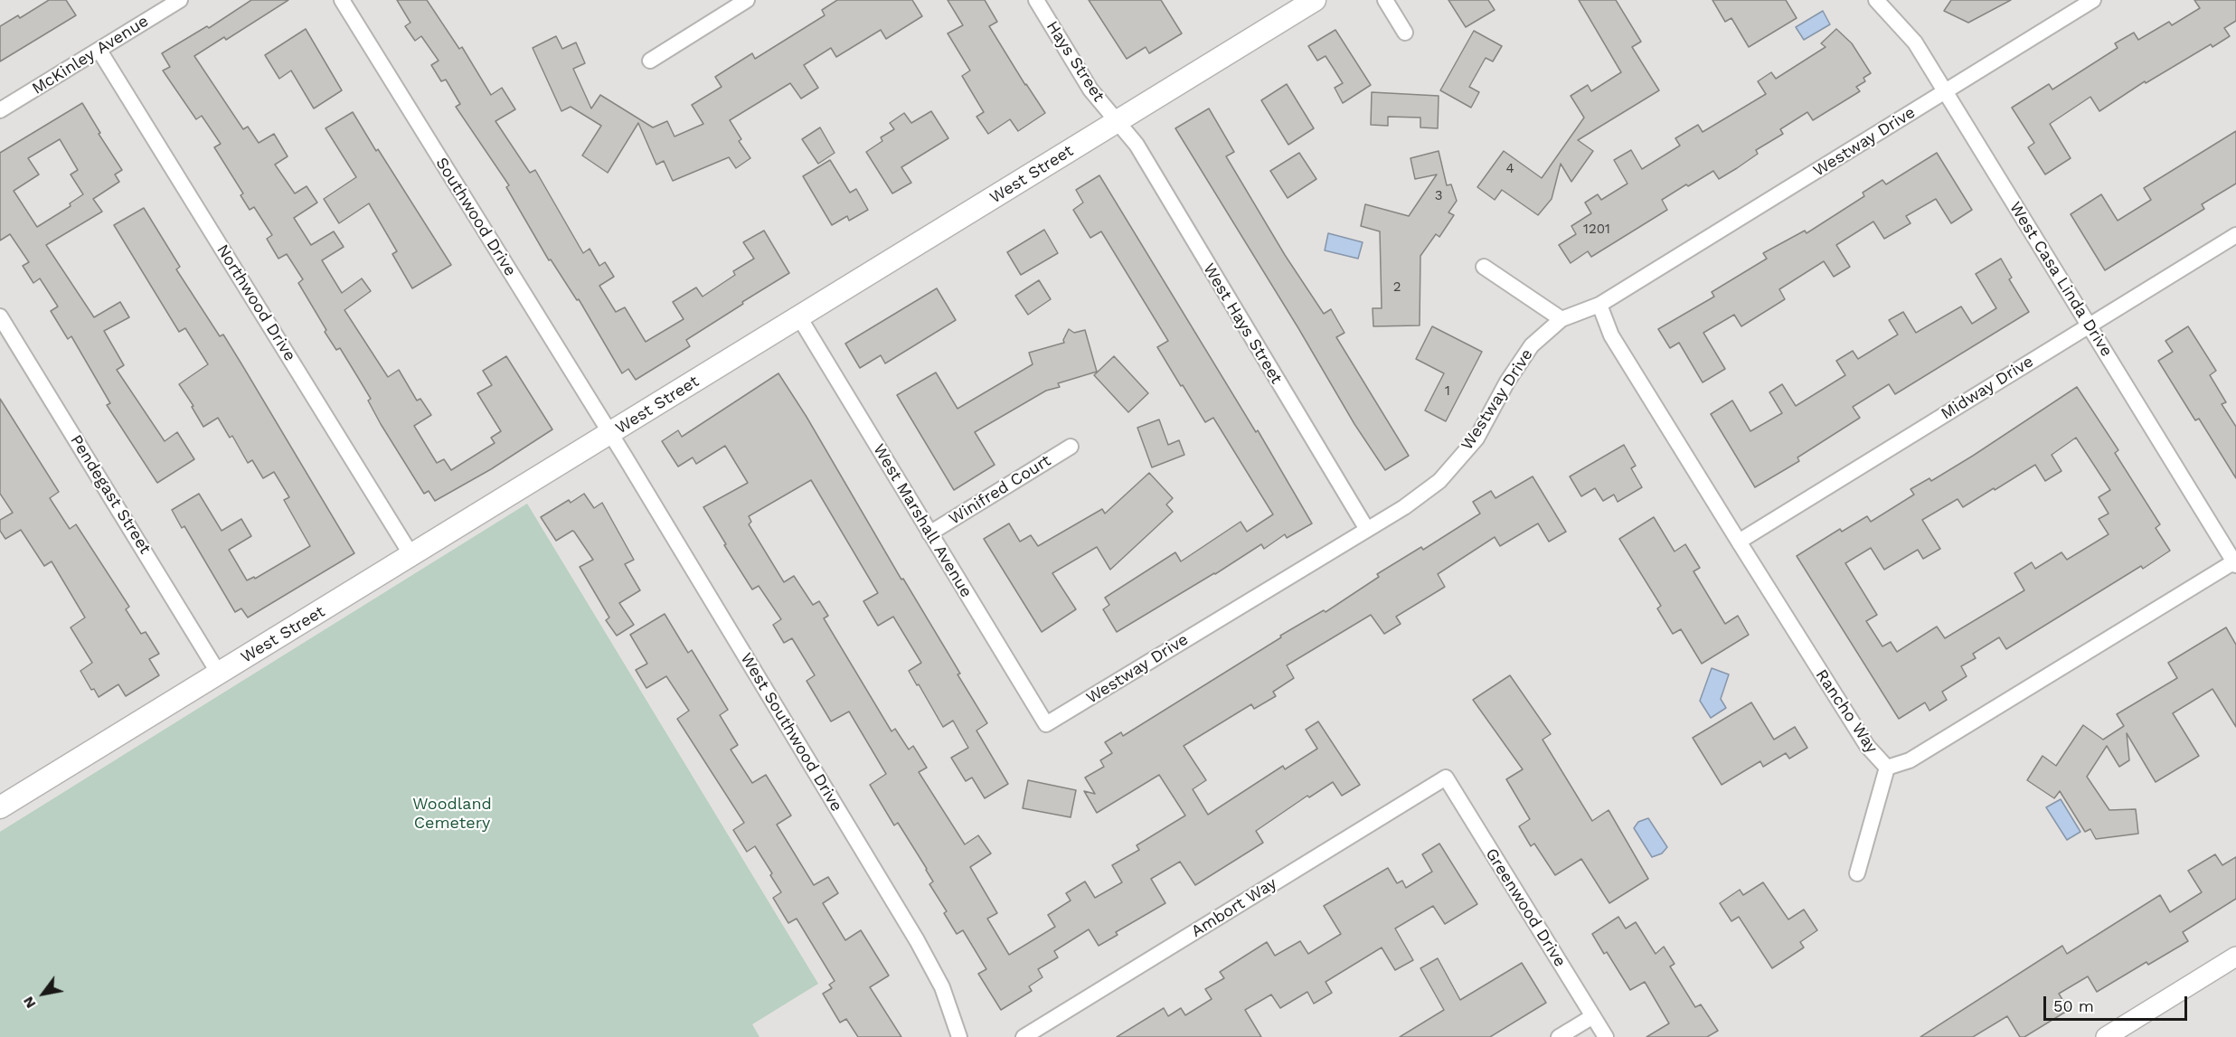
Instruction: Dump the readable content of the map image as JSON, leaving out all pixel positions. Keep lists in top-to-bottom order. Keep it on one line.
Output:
{"streets":{"main road":["West Street"],"street":["McKinley Avenue","Hays Street","Westway Drive","Southwood Drive","West Casa Linda Drive","Northwood Drive","West Hays Street","Midway Drive","Winifred Court","Pendegast Street","West Marshall Avenue","Rancho Way","West Southwood Drive","Ambort Way","Greenwood Drive"]},"crossings":[["McKinley Avenue","Northwood Drive"],["Hays Street","West Street"],["Hays Street","West Hays Street"],["Westway Drive","West Casa Linda Drive"],["Westway Drive","West Hays Street"],["Westway Drive","West Marshall Avenue"],["Westway Drive","Rancho Way"],["West Street","Southwood Drive"],["West Street","Northwood Drive"],["West Street","West Hays Street"],["West Street","Pendegast Street"],["West Street","West Marshall Avenue"],["West Street","West Southwood Drive"],["Southwood Drive","West Southwood Drive"],["West Casa Linda Drive","Midway Drive"],["West Casa Linda Drive","Rancho Way"],["Midway Drive","Rancho Way"],["Winifred Court","West Marshall Avenue"],["Ambort Way","Greenwood Drive"]],"parks":["Woodland Cemetery"],"house_numbers":["4","3","1201","2","1"],"scale_bar":"50 m","north":"bottom left"}
